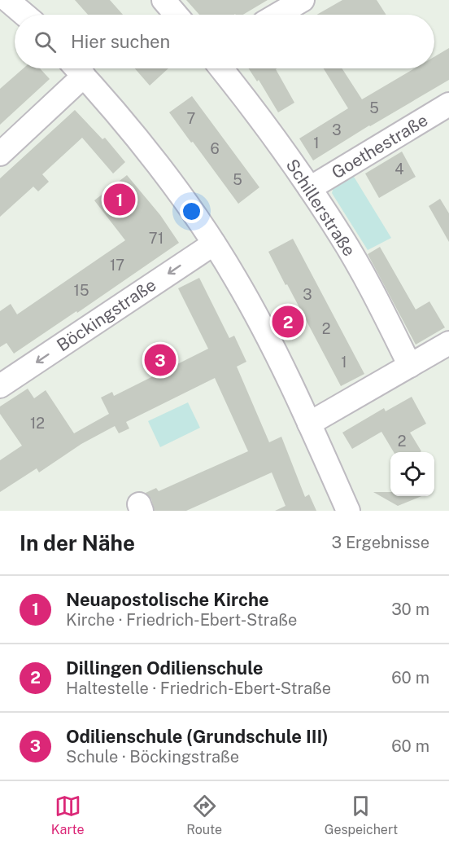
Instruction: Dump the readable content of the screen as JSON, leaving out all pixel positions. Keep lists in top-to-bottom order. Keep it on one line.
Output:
{"streets":{"street":["Goethestraße","Schillerstraße","Böckingstraße"]},"crossings":[["Goethestraße","Schillerstraße"]],"house_numbers":["5","7","3","1","6","4","5","71","17","15","3","2","1","12","2"],"page":{"search":"Hier suchen","pins":["1","2","3"],"heading":["In der Nähe","3 Ergebnisse"],"list":[{"mark":"1","name":"Neuapostolische Kirche","note":"Kirche · Friedrich-Ebert-Straße","value":"30 m"},{"mark":"2","name":"Dillingen Odilienschule","note":"Haltestelle · Friedrich-Ebert-Straße","value":"60 m"},{"mark":"3","name":"Odilienschule (Grundschule III)","note":"Schule · Böckingstraße","value":"60 m"}],"nav":["Karte","Route","Gespeichert"]}}
